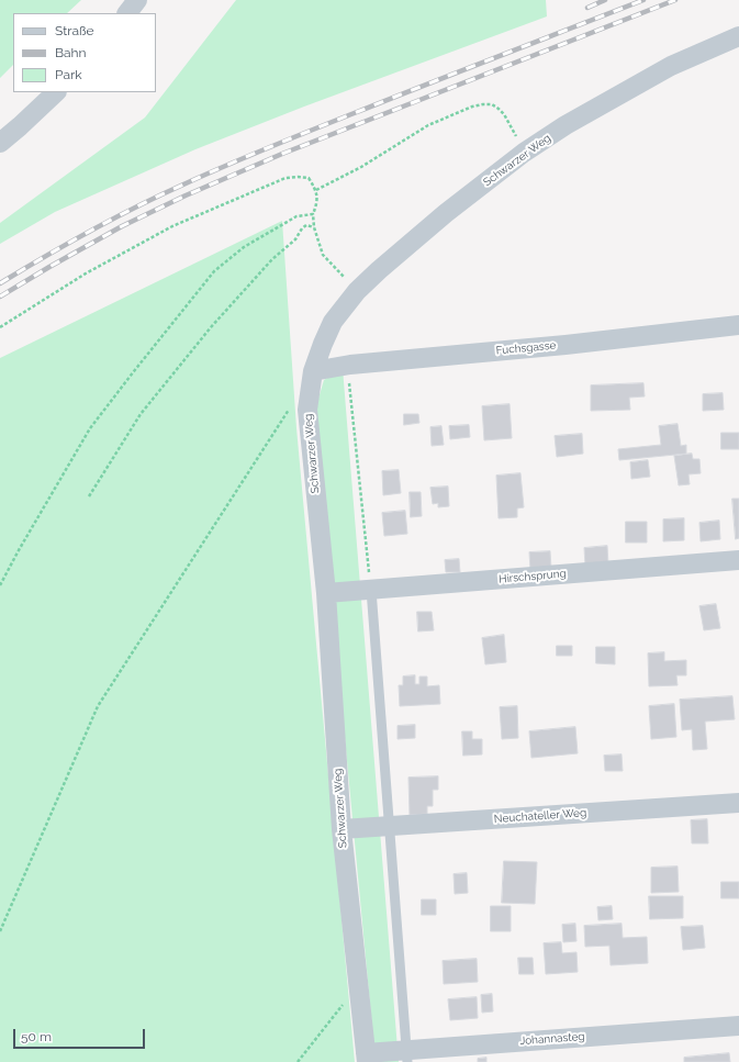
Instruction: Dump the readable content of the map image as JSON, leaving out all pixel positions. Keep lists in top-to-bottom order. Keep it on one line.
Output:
{"streets":{"street":["Schwarzer Weg","Fuchsgasse","Hirschsprung","Neuchateller Weg","Johannasteg"]},"crossings":[["Schwarzer Weg","Fuchsgasse"],["Schwarzer Weg","Hirschsprung"],["Schwarzer Weg","Neuchateller Weg"],["Schwarzer Weg","Johannasteg"]],"legend":["Straße","Bahn","Park"],"scale_bar":"50 m"}
